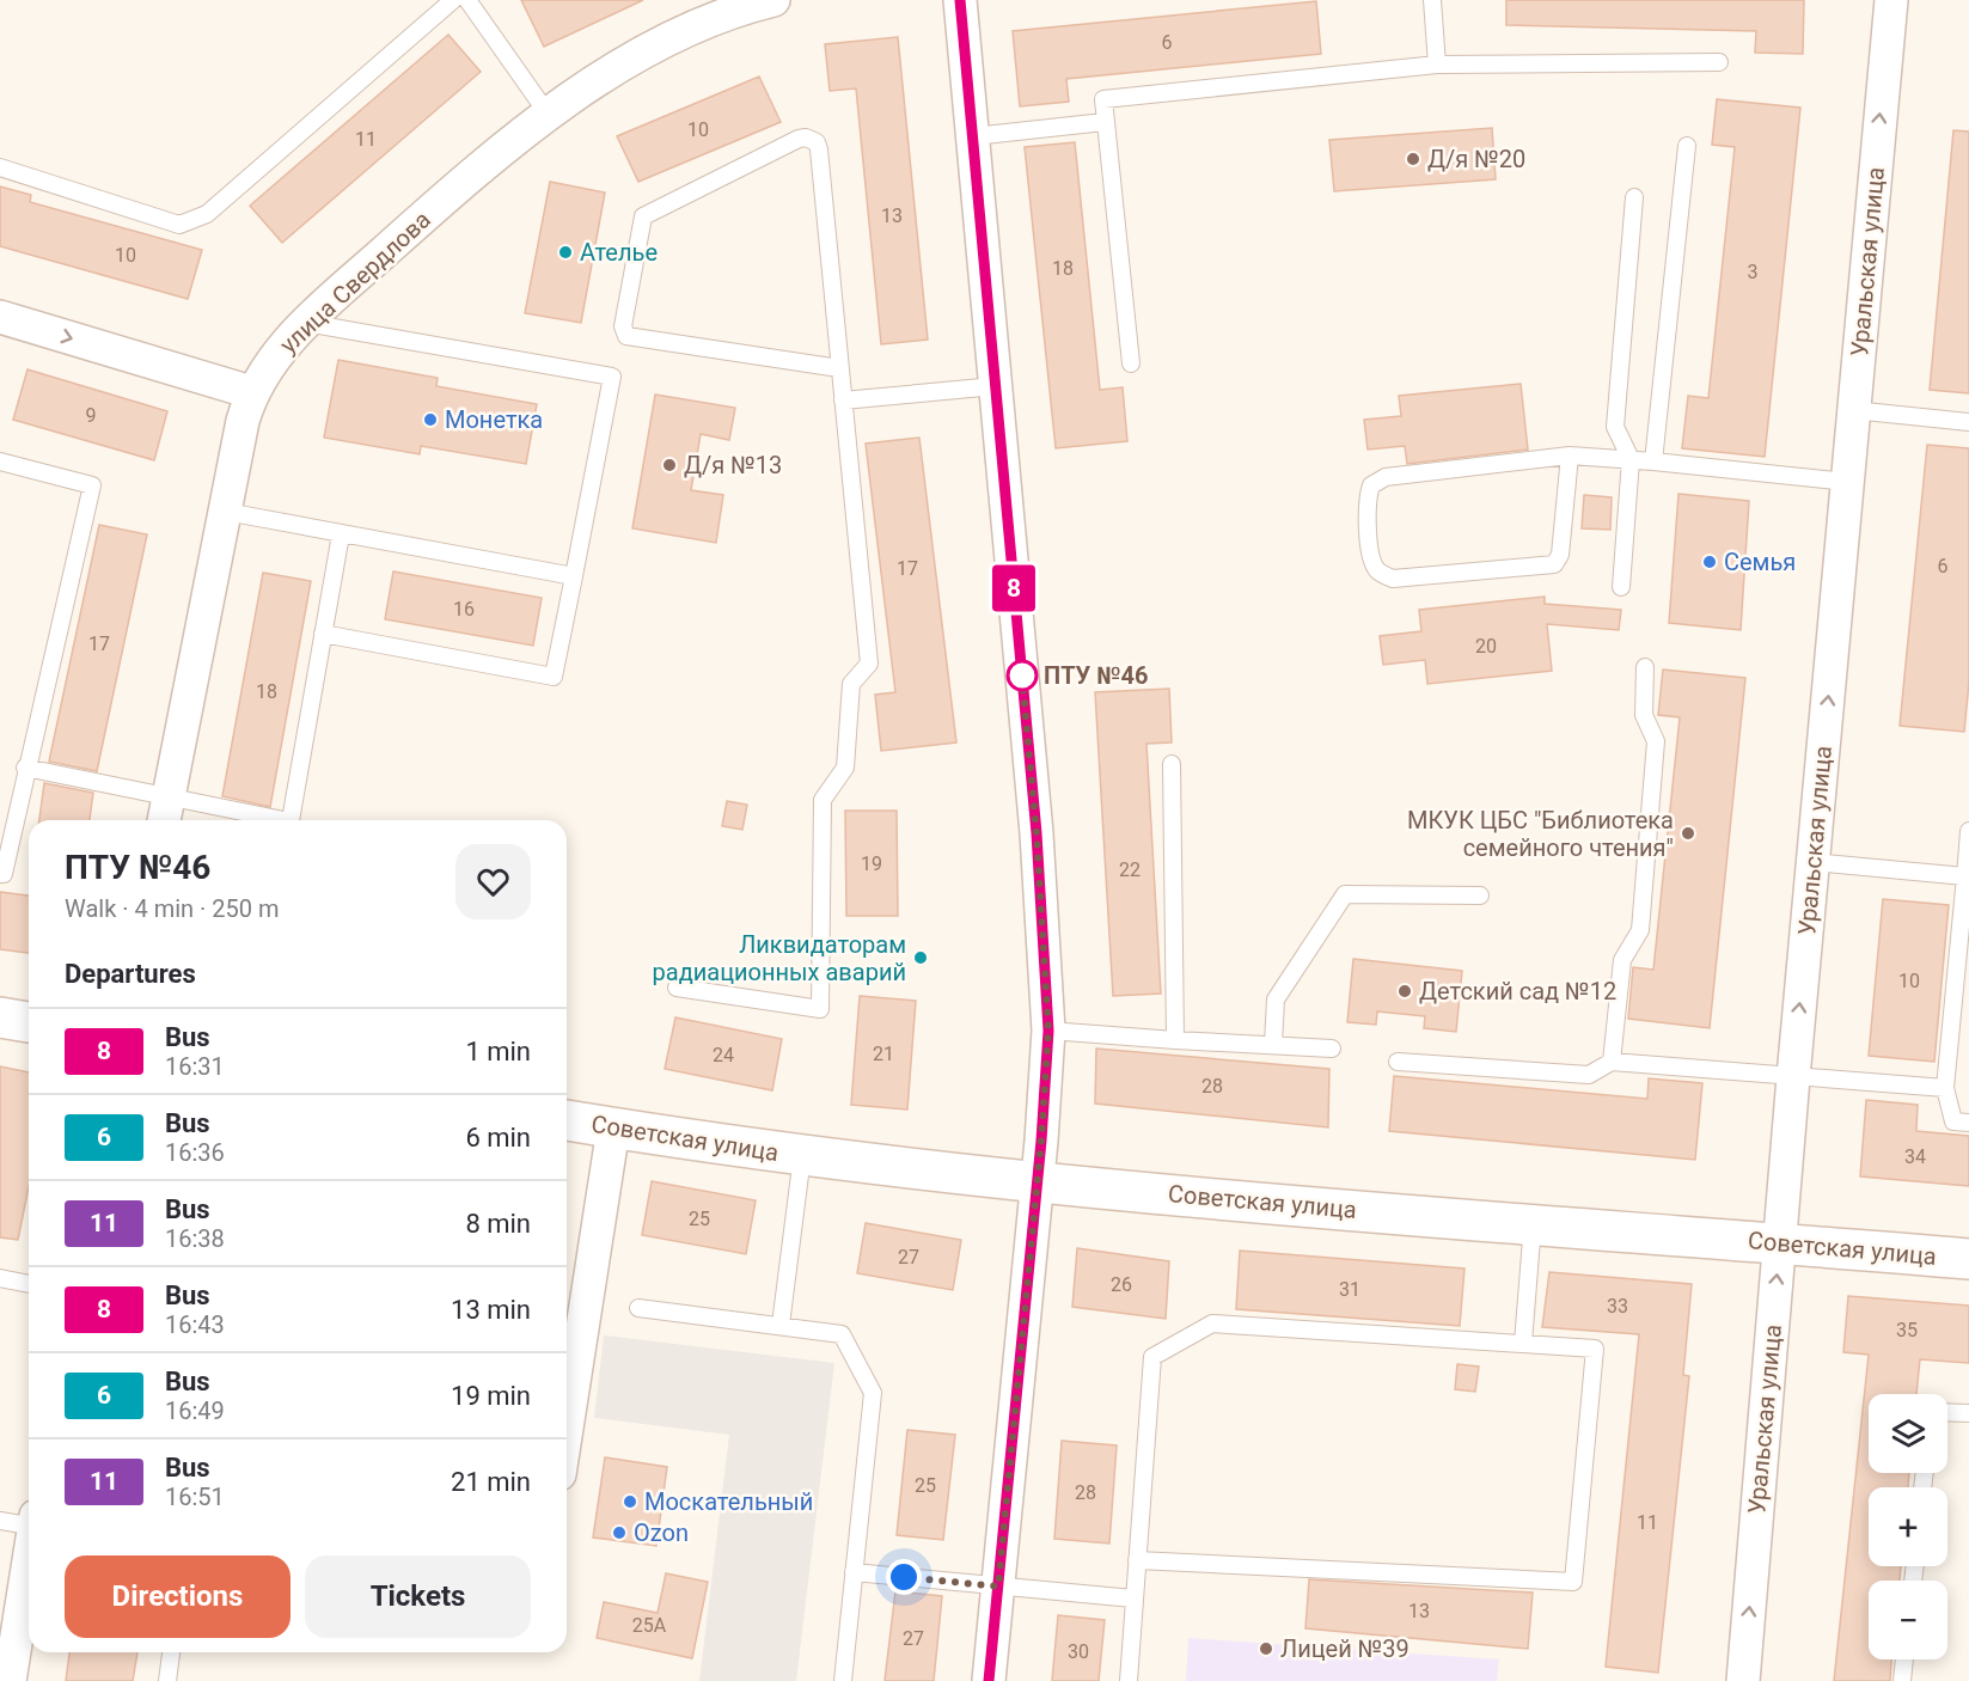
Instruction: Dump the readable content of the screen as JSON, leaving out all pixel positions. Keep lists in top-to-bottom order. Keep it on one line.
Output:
{"streets":{"street":["Уральская улица","улица Свердлова","Советская улица"]},"crossings":[["Уральская улица","Советская улица"]],"one_way":["Уральская улица"],"places":["Д/я №20","Ателье","Монетка","Д/я №13","Семья","ПТУ №46","МКУК ЦБС \"Библиотека семейного чтения\"","Ликвидаторам радиационных аварий","Детский сад №12","Москательный","Ozon","Лицей №39"],"lines":["bus line 8"],"house_numbers":["6","10","11","13","10","18","3","9","6","17","16","17","20","18","19","22","10","21","24","28","34","25","27","26","31","33","35","25","28","11","13","25А","27","30"],"page":{"on_map":"8","heading":[["ПТУ №46","Walk · 4 min · 250 m"],"Departures"],"list":[{"mark":"8","name":"Bus","note":"16:31","value":"1 min"},{"mark":"6","name":"Bus","note":"16:36","value":"6 min"},{"mark":"11","name":"Bus","note":"16:38","value":"8 min"},{"mark":"8","name":"Bus","note":"16:43","value":"13 min"},{"mark":"6","name":"Bus","note":"16:49","value":"19 min"},{"mark":"11","name":"Bus","note":"16:51","value":"21 min"}],"map_buttons":["+","−"],"buttons":["Directions","Tickets"]}}
